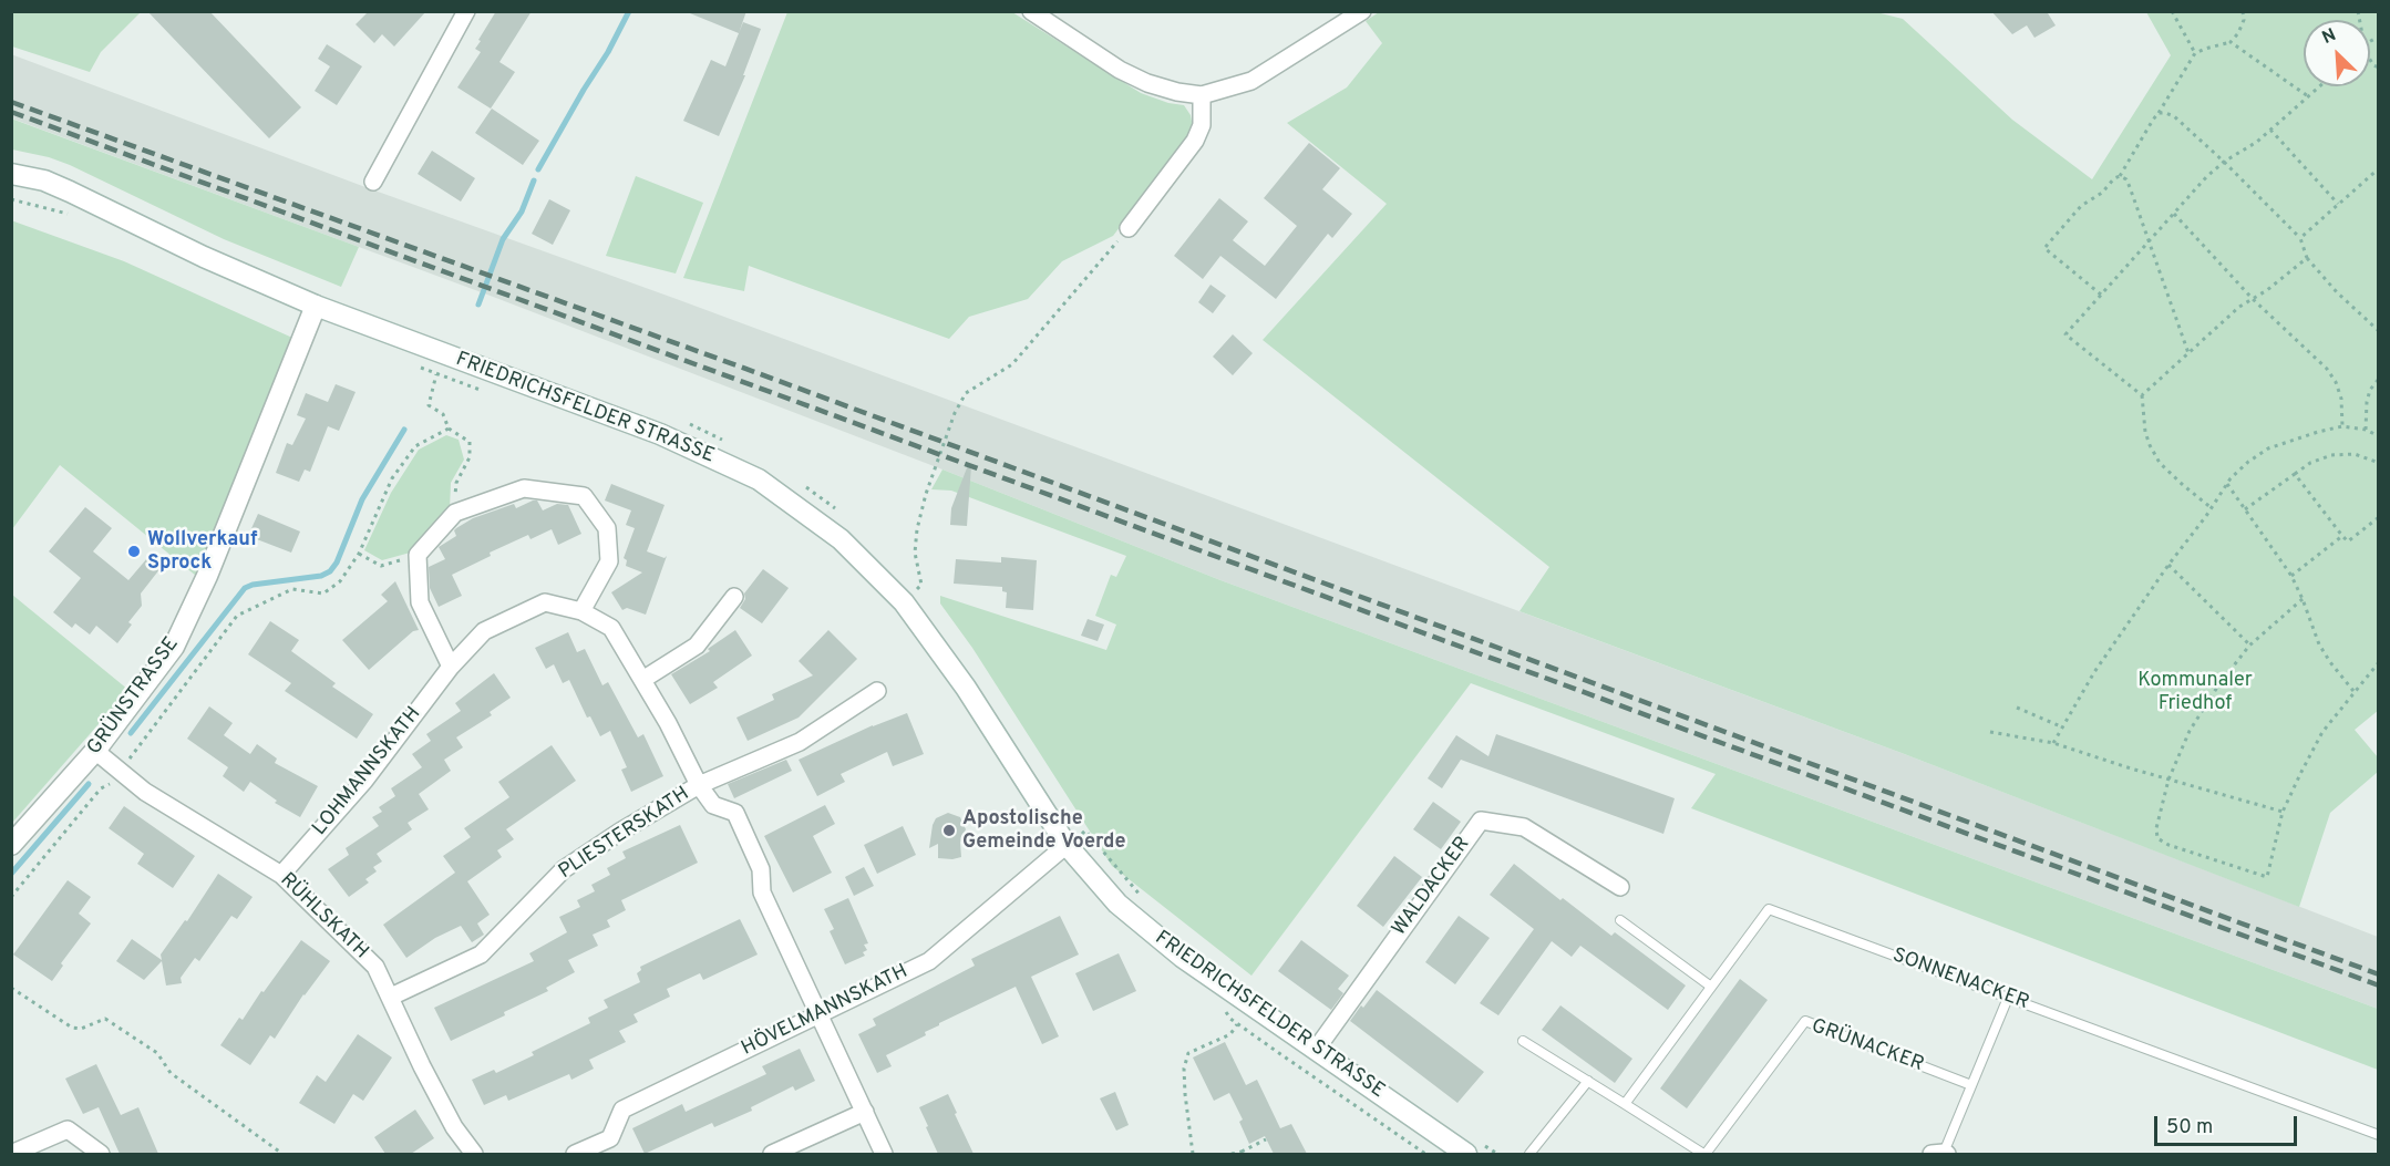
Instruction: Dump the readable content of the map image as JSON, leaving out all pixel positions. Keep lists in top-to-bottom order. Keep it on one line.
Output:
{"streets":{"main road":["FRIEDRICHSFELDER STRASSE","GRÜNSTRASSE"],"street":["LOHMANNSKATH","PLIESTERSKATH","WALDACKER","RÜHLSKATH","HÖVELMANNSKATH"],"lane":["SONNENACKER","GRÜNACKER"]},"crossings":[["FRIEDRICHSFELDER STRASSE","GRÜNSTRASSE"],["FRIEDRICHSFELDER STRASSE","WALDACKER"],["FRIEDRICHSFELDER STRASSE","HÖVELMANNSKATH"],["GRÜNSTRASSE","RÜHLSKATH"],["LOHMANNSKATH","PLIESTERSKATH"],["LOHMANNSKATH","RÜHLSKATH"],["LOHMANNSKATH","HÖVELMANNSKATH"],["PLIESTERSKATH","RÜHLSKATH"]],"parks":["Kommunaler Friedhof"],"places":["Wollverkauf Sprock","Apostolische Gemeinde Voerde"],"scale_bar":"50 m","north":"top left"}
